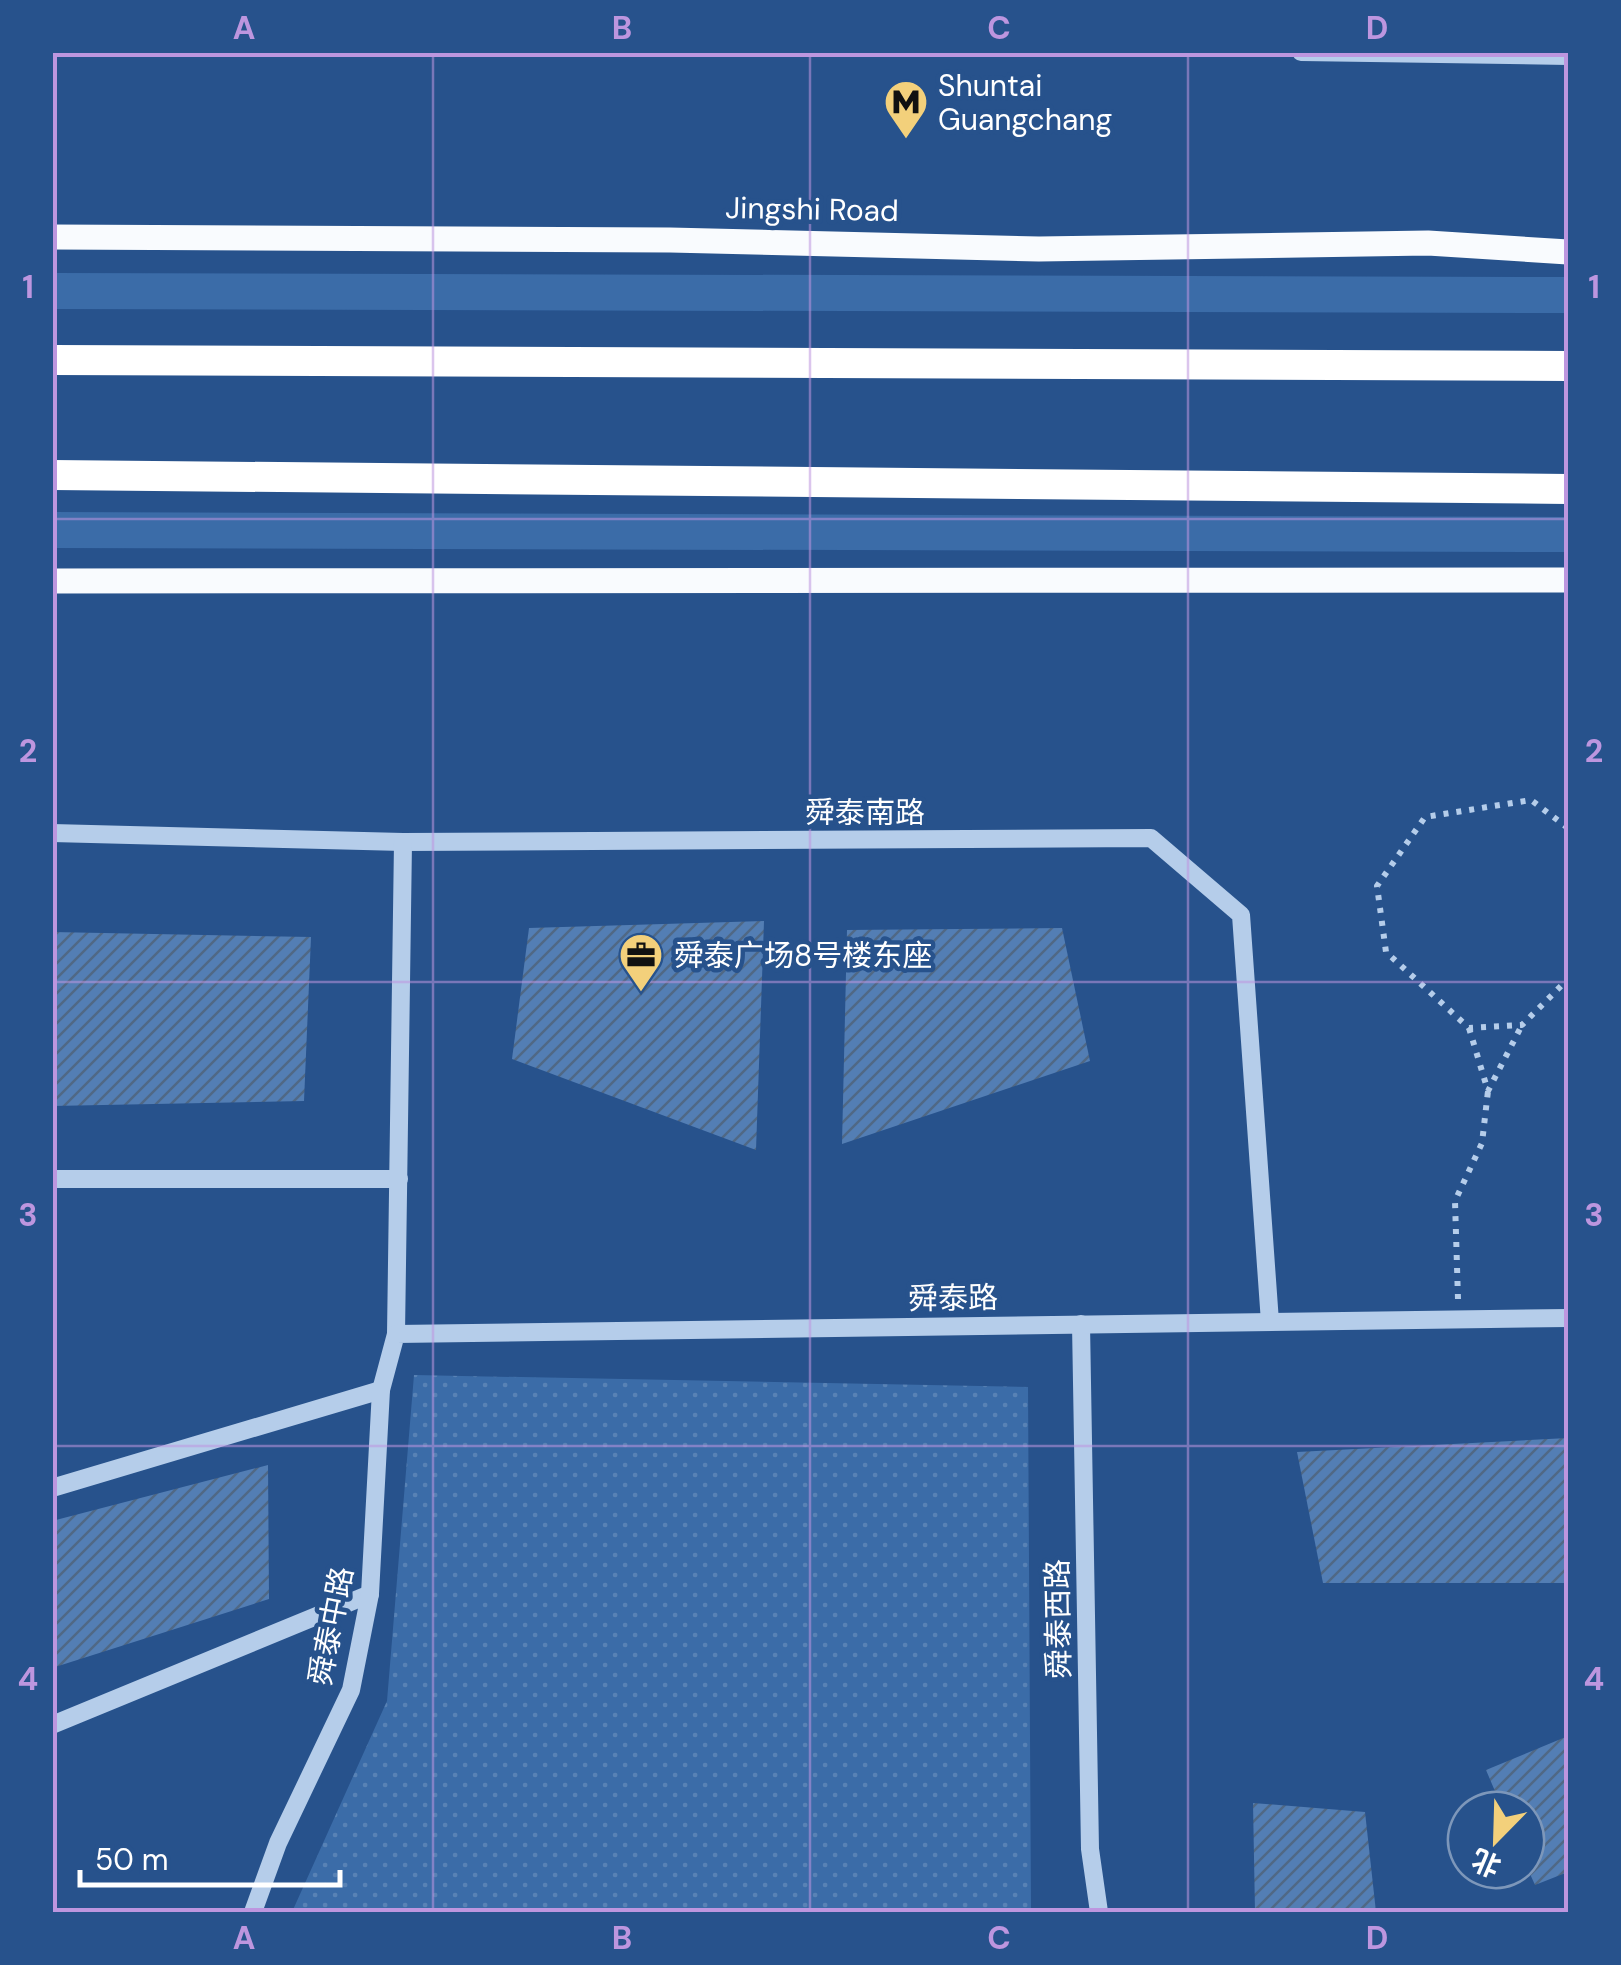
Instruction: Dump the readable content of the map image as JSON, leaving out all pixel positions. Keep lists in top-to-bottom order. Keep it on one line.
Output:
{"streets":{"main road":["Jingshi Road"],"street":["舜泰南路","舜泰路","舜泰西路","舜泰中路"]},"crossings":[["舜泰南路","舜泰路"],["舜泰路","舜泰西路"]],"places":{"metro station":["Shuntai Guangchang"],"office":["舜泰广场8号楼东座"]},"scale_bar":"50 m","north":"bottom left","grid":{"columns":["A","B","C","D"],"rows":["1","2","3","4"]}}
